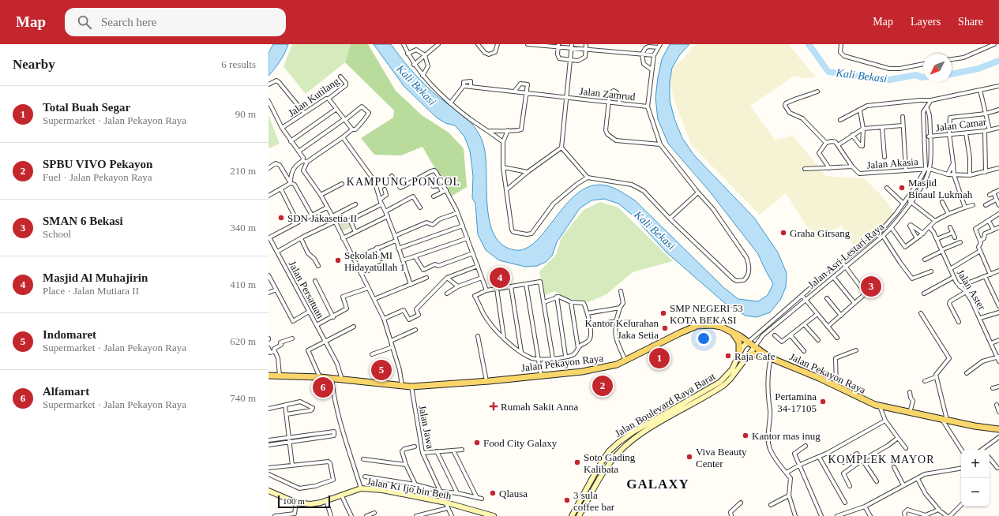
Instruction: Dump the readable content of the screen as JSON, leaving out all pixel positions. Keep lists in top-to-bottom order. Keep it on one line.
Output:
{"streets":{"main road":["Jalan Pekayon Raya","Jalan Boulevard Raya Barat","Jalan Ki Ijo bin Beih"],"street":["Jalan Zamrud","Jalan Kutilang","Jalan Camar","Jalan Akasia","Jalan Asri Lestari Raya","Jalan Persatuan","Jalan Aster","Jalan Jawa"]},"crossings":[["Jalan Camar","Jalan Asri Lestari Raya"],["Jalan Akasia","Jalan Asri Lestari Raya"],["Jalan Asri Lestari Raya","Jalan Pekayon Raya"],["Jalan Asri Lestari Raya","Jalan Boulevard Raya Barat"],["Jalan Persatuan","Jalan Pekayon Raya"],["Jalan Pekayon Raya","Jalan Boulevard Raya Barat"],["Jalan Pekayon Raya","Jalan Jawa"],["Jalan Jawa","Jalan Ki Ijo bin Beih"]],"districts":["KAMPUNG PONCOL","KOMPLEK MAYOR","GALAXY"],"water":["Kali Bekasi"],"places":{"other":["Masjid Binaul Lukmah","SDN Jakasetia II","Graha Girsang","Sekolah MI Hidayatullah 1","SMP NEGERI 53 KOTA BEKASI","Kantor Kelurahan Jaka Setia","Raja Cafe","Pertamina 34-17105","Kantor mas inug","Food City Galaxy","Viva Beauty Center","Soto Gading Kalibata","Qlausa","3 sula coffee bar"],"health":["Rumah Sakit Anna"]},"scale_bar":"100 m","north":"bottom left","page":{"header":"Map","search":"Search here","nav":["Map","Layers","Share"],"heading":["Nearby","6 results"],"list":[{"mark":"1","name":"Total Buah Segar","note":"Supermarket · Jalan Pekayon Raya","value":"90 m"},{"mark":"2","name":"SPBU VIVO Pekayon","note":"Fuel · Jalan Pekayon Raya","value":"210 m"},{"mark":"3","name":"SMAN 6 Bekasi","note":"School","value":"340 m"},{"mark":"4","name":"Masjid Al Muhajirin","note":"Place · Jalan Mutiara II","value":"410 m"},{"mark":"5","name":"Indomaret","note":"Supermarket · Jalan Pekayon Raya","value":"620 m"},{"mark":"6","name":"Alfamart","note":"Supermarket · Jalan Pekayon Raya","value":"740 m"}],"pins":["4","3","1","5","2","6"],"map_buttons":["+","−"],"scale":"100 m"}}
